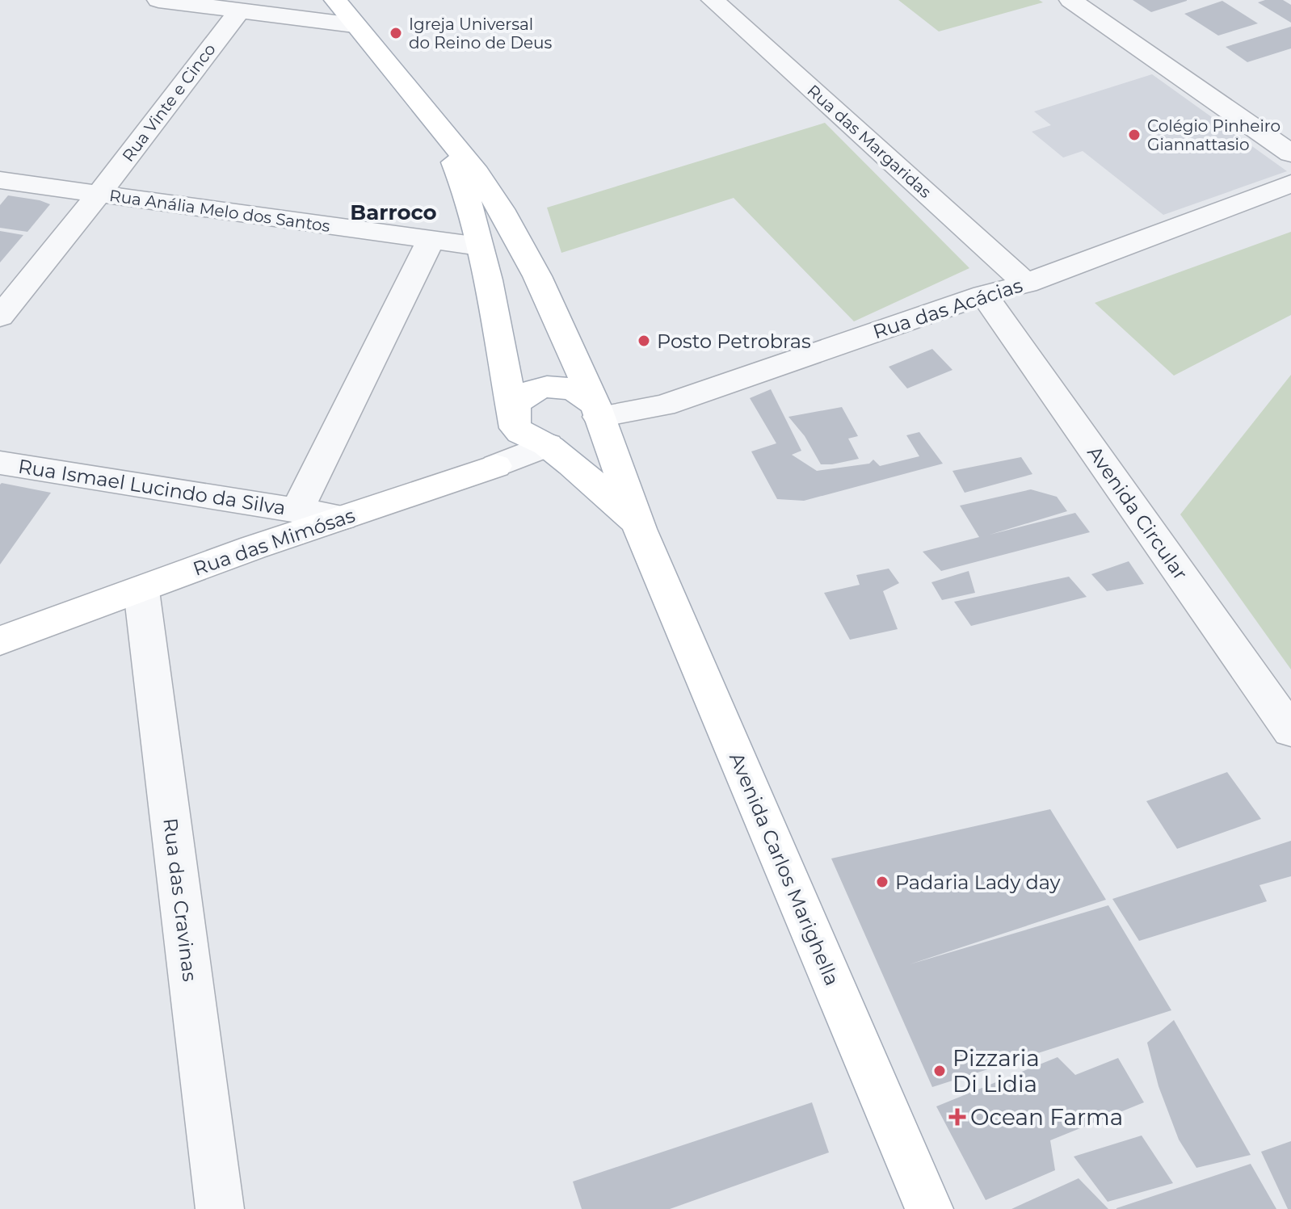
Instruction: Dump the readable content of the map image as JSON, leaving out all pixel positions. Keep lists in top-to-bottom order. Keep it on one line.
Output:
{"streets":{"main road":["Rua das Mimósas","Avenida Carlos Marighella"],"street":["Rua Vinte e Cinco","Rua das Margaridas","Rua Anália Melo dos Santos","Rua das Acácias","Rua Ismael Lucindo da Silva","Avenida Circular","Rua das Cravinas"]},"crossings":[["Rua Vinte e Cinco","Rua Anália Melo dos Santos"],["Rua das Margaridas","Rua das Acácias"],["Rua Anália Melo dos Santos","Avenida Carlos Marighella"],["Rua das Acácias","Avenida Circular"],["Rua das Acácias","Rua das Mimósas"],["Rua das Acácias","Avenida Carlos Marighella"],["Rua Ismael Lucindo da Silva","Rua das Mimósas"],["Rua das Mimósas","Avenida Carlos Marighella"],["Rua das Mimósas","Rua das Cravinas"]],"districts":["Barroco"],"places":{"other":["Igreja Universal do Reino de Deus","Colégio Pinheiro Giannattasio","Posto Petrobras","Padaria Lady day","Pizzaria Di Lidia"],"health":["Ocean Farma"]}}
